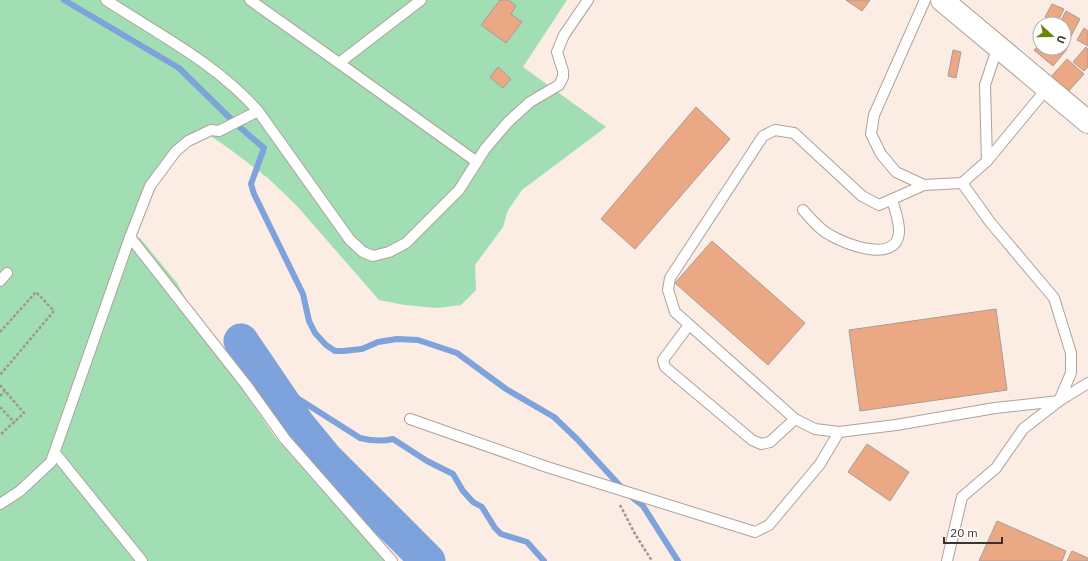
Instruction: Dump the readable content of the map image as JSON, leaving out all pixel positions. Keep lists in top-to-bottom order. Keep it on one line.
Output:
{"scale_bar":"20 m","north":"right"}
